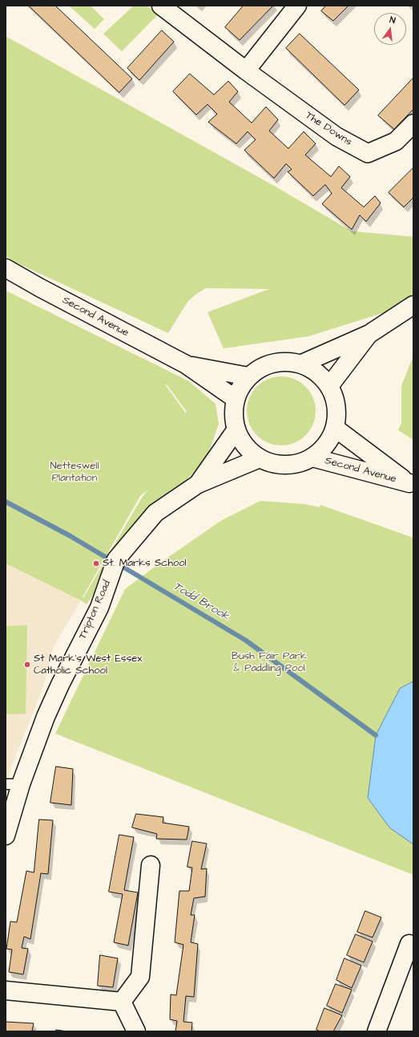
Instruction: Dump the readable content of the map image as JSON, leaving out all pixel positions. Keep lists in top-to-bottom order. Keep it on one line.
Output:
{"streets":{"street":["The Downs","Second Avenue","Tripton Road"]},"crossings":[["Second Avenue","Tripton Road"]],"water":["Todd Brook"],"parks":["Netteswell Plantation","Bush Fair Park & Paddling Pool"],"places":["St. Marks School","St Mark's West Essex Catholic School"],"north":"top"}
